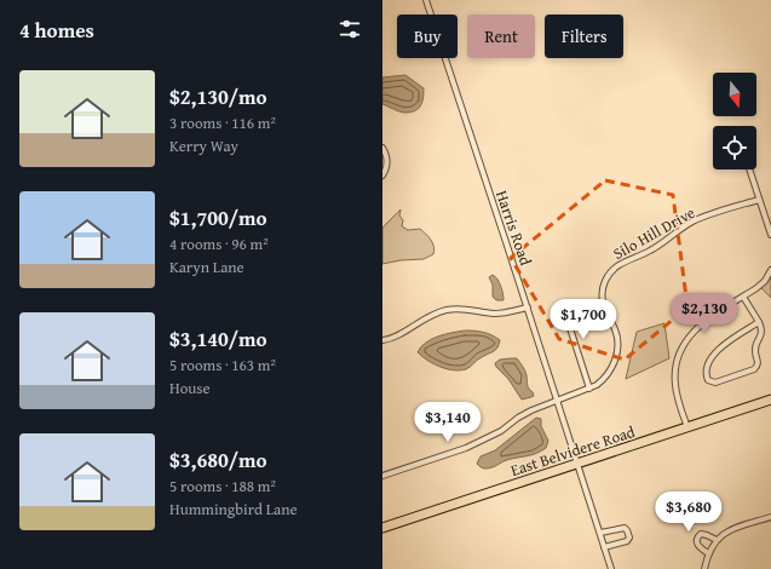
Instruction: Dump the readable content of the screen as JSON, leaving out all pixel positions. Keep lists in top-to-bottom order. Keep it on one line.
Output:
{"streets":{"main road":["East Belvidere Road"],"street":["Harris Road","Silo Hill Drive"]},"crossings":[["Harris Road","East Belvidere Road"]],"north":"bottom","page":{"heading":"4 homes","chip":["Buy","Rent","Filters"],"list":[{"name":"$2,130/mo","note":"3 rooms · 116 m² · Kerry Way"},{"name":"$1,700/mo","note":"4 rooms · 96 m² · Karyn Lane"},{"name":"$3,140/mo","note":"5 rooms · 163 m² · House"},{"name":"$3,680/mo","note":"5 rooms · 188 m² · Hummingbird Lane"}],"price":["$2,130","$1,700","$3,140","$3,680"]}}
